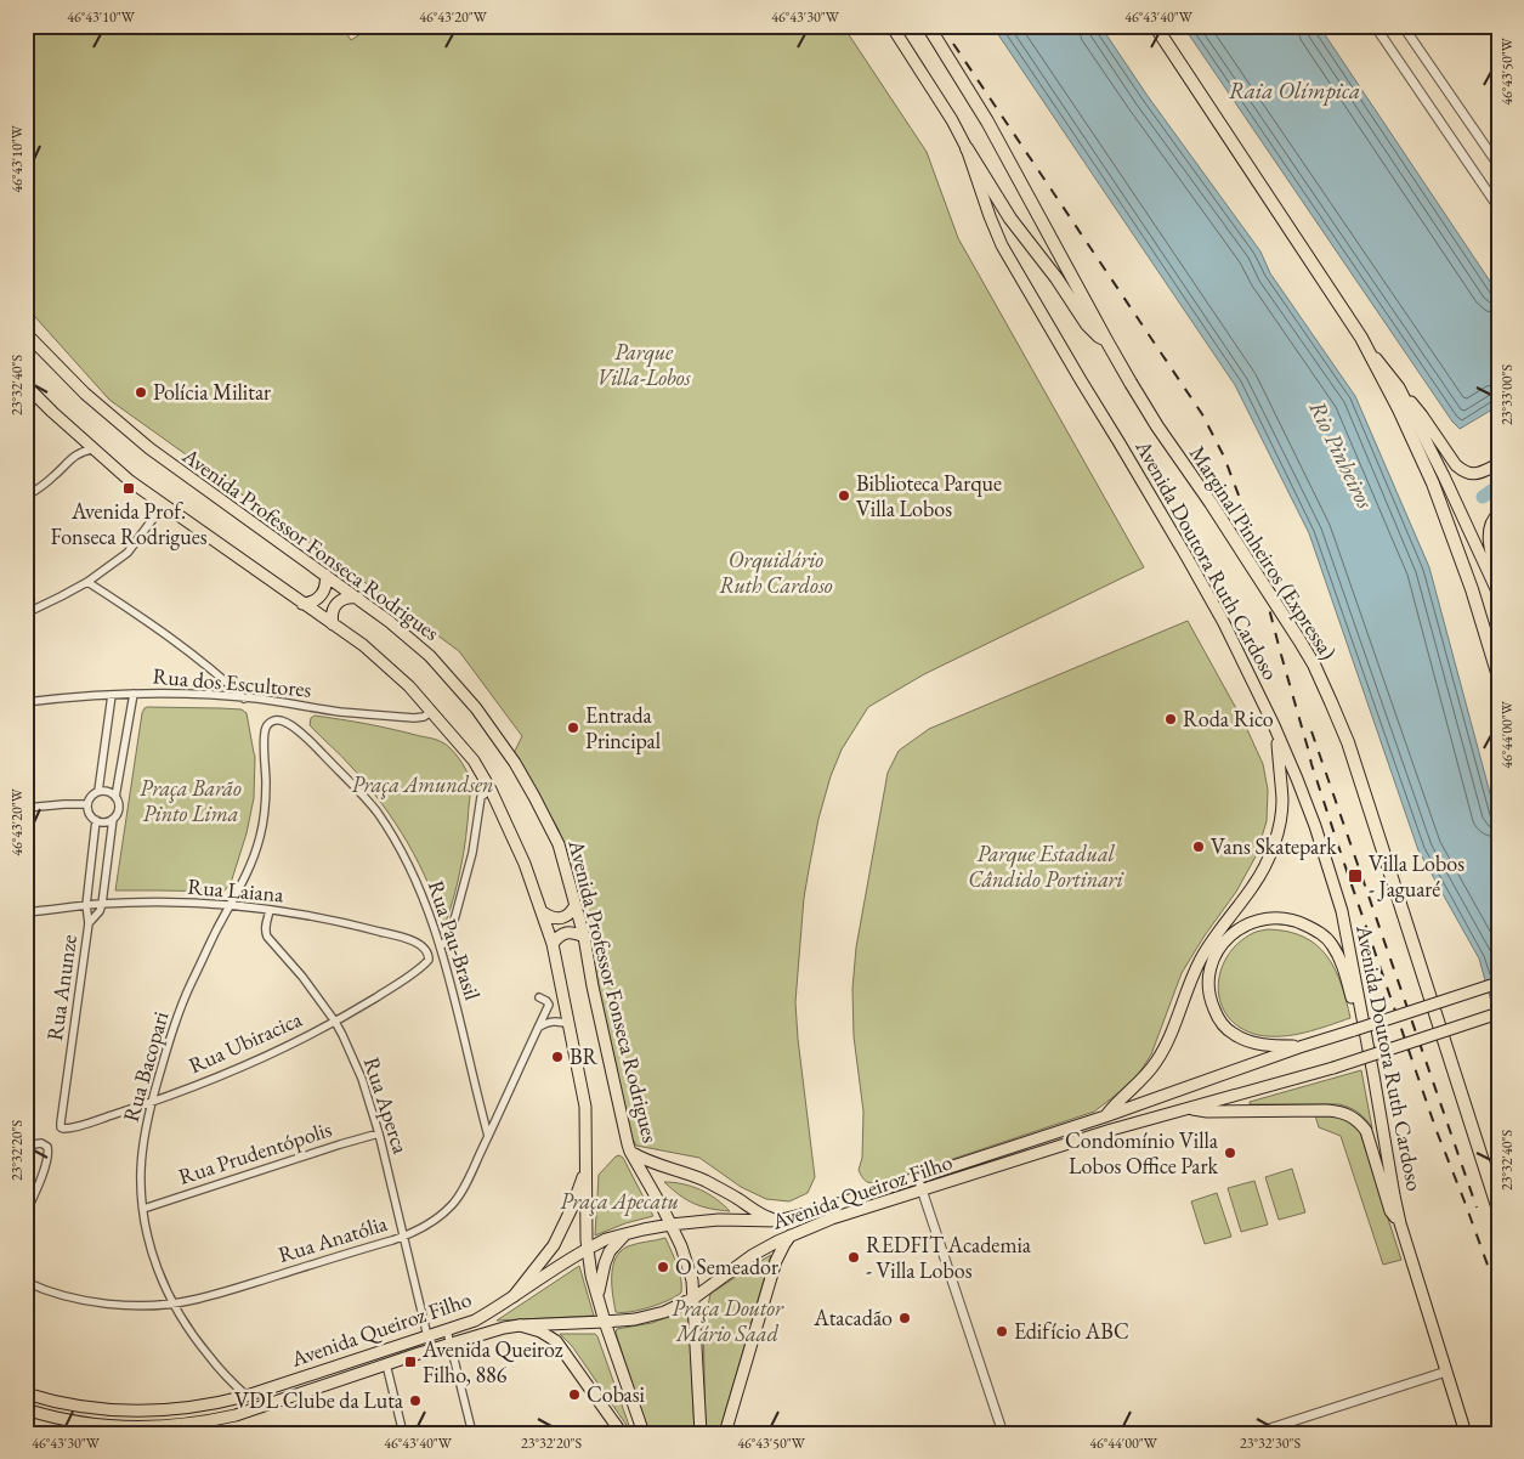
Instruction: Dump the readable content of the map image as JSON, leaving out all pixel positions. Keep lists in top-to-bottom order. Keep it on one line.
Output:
{"streets":{"highway":["Marginal Pinheiros (Expressa)"],"main road":["Avenida Professor Fonseca Rodrigues","Avenida Doutora Ruth Cardoso","Avenida Queiroz Filho"],"street":["Rua dos Escultores","Rua Laiana","Rua Pau-Brasil","Rua Anunze","Rua Ubiracica","Rua Bacopari","Rua Aperca","Rua Prudentópolis","Rua Anatólia"]},"crossings":[["Avenida Professor Fonseca Rodrigues","Avenida Queiroz Filho"],["Rua Laiana","Rua Anunze"],["Rua Laiana","Rua Ubiracica"],["Rua Laiana","Rua Bacopari"],["Rua Laiana","Rua Aperca"],["Rua Pau-Brasil","Rua Bacopari"],["Rua Pau-Brasil","Rua Anatólia"],["Rua Anunze","Rua Ubiracica"],["Rua Ubiracica","Rua Bacopari"],["Rua Ubiracica","Rua Aperca"],["Rua Bacopari","Rua Prudentópolis"],["Rua Bacopari","Avenida Queiroz Filho"],["Rua Bacopari","Rua Anatólia"],["Rua Aperca","Rua Prudentópolis"],["Rua Aperca","Avenida Queiroz Filho"],["Rua Aperca","Rua Anatólia"]],"water":["Raia Olímpica","Rio Pinheiros"],"parks":["Parque Villa-Lobos","Orquidário Ruth Cardoso","Praça Amundsen","Praça Barão Pinto Lima","Parque Estadual Cândido Portinari","Praça Apecatu","Praça Doutor Mário Saad"],"places":{"other":["Polícia Militar","Biblioteca Parque Villa Lobos","Roda Rico","Entrada Principal","Vans Skatepark","BR","Condomínio Villa Lobos Office Park","REDFIT Academia - Villa Lobos","O Semeador","Atacadão","Edifício ABC","Cobasi","VDL Clube da Luta"],"transit":["Avenida Prof. Fonseca Rodrigues","Villa Lobos - Jaguaré","Avenida Queiroz Filho, 886"]},"coordinates":["46°43'10\"W","46°43'20\"W","46°43'30\"W","46°43'40\"W","46°43'50\"W","23°32'40\"S","23°33'00\"S","46°44'00\"W","23°32'20\"S","23°32'30\"S"]}
